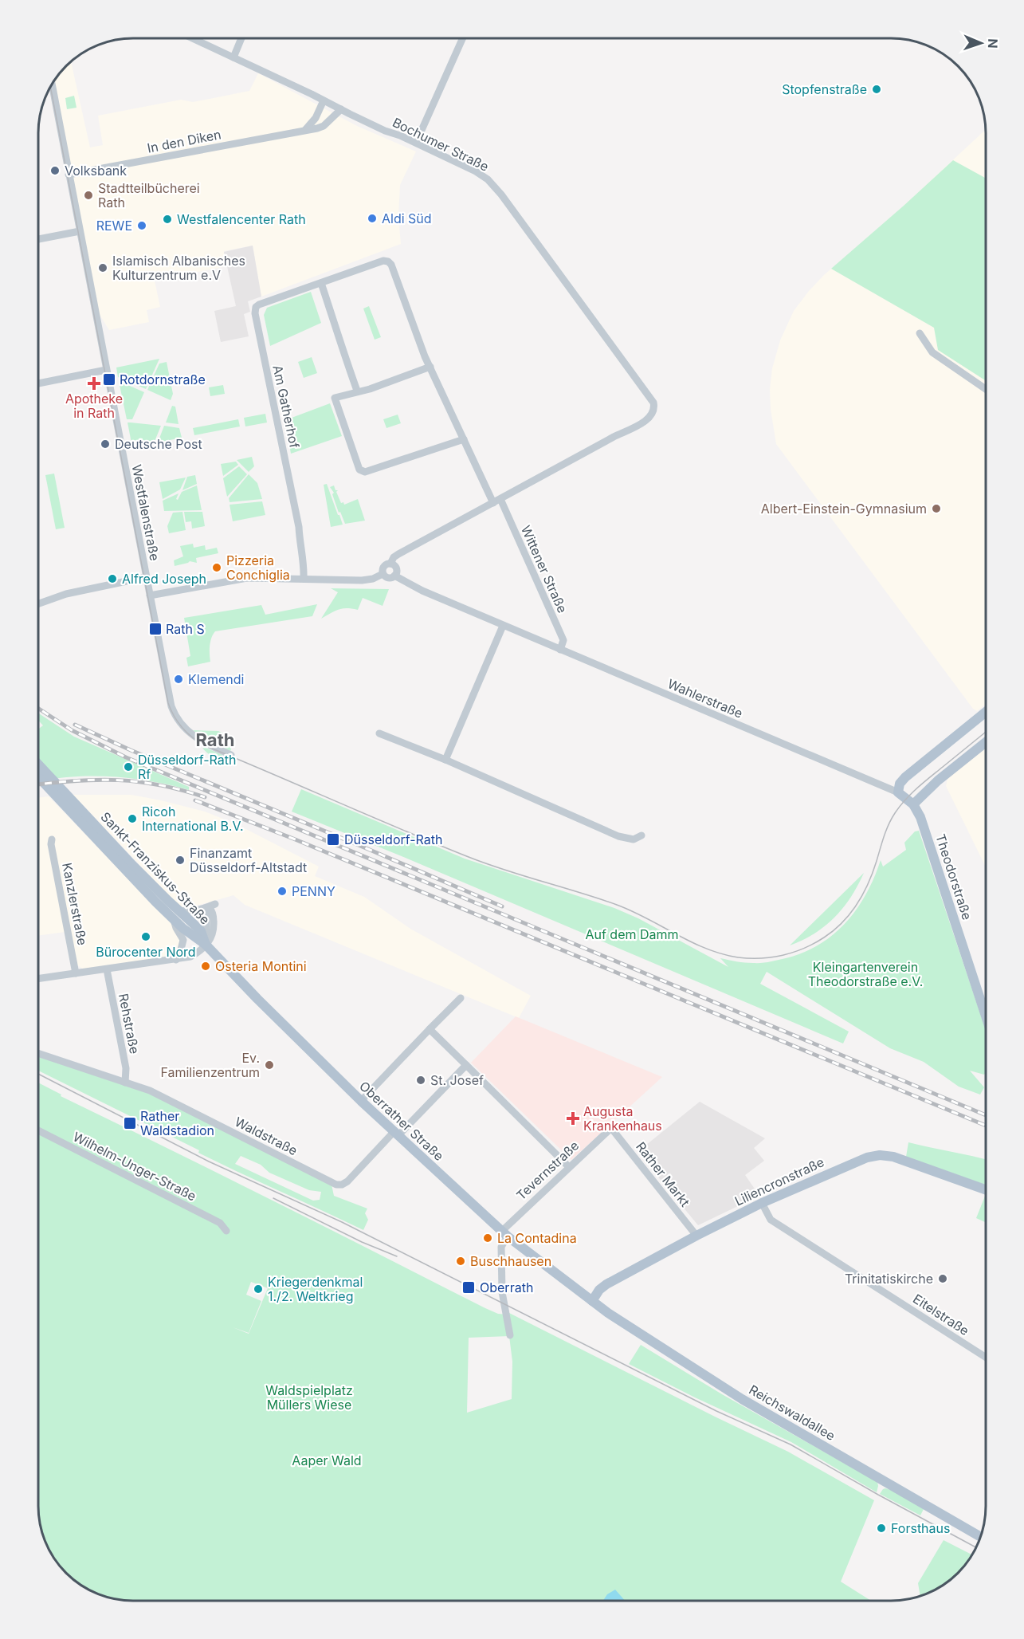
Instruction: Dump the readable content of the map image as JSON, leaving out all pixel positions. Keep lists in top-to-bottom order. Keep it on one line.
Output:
{"streets":{"main road":["Sankt-Franziskus-Straße","Theodorstraße","Oberrather Straße","Liliencronstraße","Reichswaldallee"],"street":["In den Diken","Bochumer Straße","Am Gatherhof","Westfalenstraße","Wittener Straße","Wahlerstraße","Kanzlerstraße","Rehstraße","Waldstraße","Wilhelm-Unger-Straße","Tevernstraße","Rather Markt","Eitelstraße"]},"crossings":[["In den Diken","Bochumer Straße"],["In den Diken","Westfalenstraße"],["Bochumer Straße","Am Gatherhof"],["Bochumer Straße","Wittener Straße"],["Am Gatherhof","Wittener Straße"],["Wittener Straße","Wahlerstraße"],["Wahlerstraße","Theodorstraße"],["Sankt-Franziskus-Straße","Oberrather Straße"],["Rehstraße","Waldstraße"],["Oberrather Straße","Waldstraße"],["Oberrather Straße","Tevernstraße"],["Oberrather Straße","Liliencronstraße"],["Oberrather Straße","Reichswaldallee"],["Tevernstraße","Rather Markt"],["Rather Markt","Liliencronstraße"],["Liliencronstraße","Eitelstraße"],["Liliencronstraße","Reichswaldallee"]],"districts":["Rath"],"parks":["Auf dem Damm","Kleingartenverein Theodorstraße e.V.","Waldspielplatz Müllers Wiese","Aaper Wald"],"places":{"other":["Stopfenstraße","Volksbank","Stadtteilbücherei Rath","Aldi Süd","Westfalencenter Rath","REWE","Islamisch Albanisches Kulturzentrum e.V","Deutsche Post","Albert-Einstein-Gymnasium","Pizzeria Conchiglia","Alfred Joseph","Klemendi","Düsseldorf-Rath Rf","Ricoh International B.V.","Finanzamt Düsseldorf-Altstadt","PENNY","Bürocenter Nord","Osteria Montini","Ev. Familienzentrum","St. Josef","La Contadina","Buschhausen","Trinitatiskirche","Kriegerdenkmal 1./2. Weltkrieg","Forsthaus"],"transit":["Rotdornstraße","Rath S","Düsseldorf-Rath","Rather Waldstadion","Oberrath"],"health":["Apotheke in Rath","Augusta Krankenhaus"]},"north":"right"}
